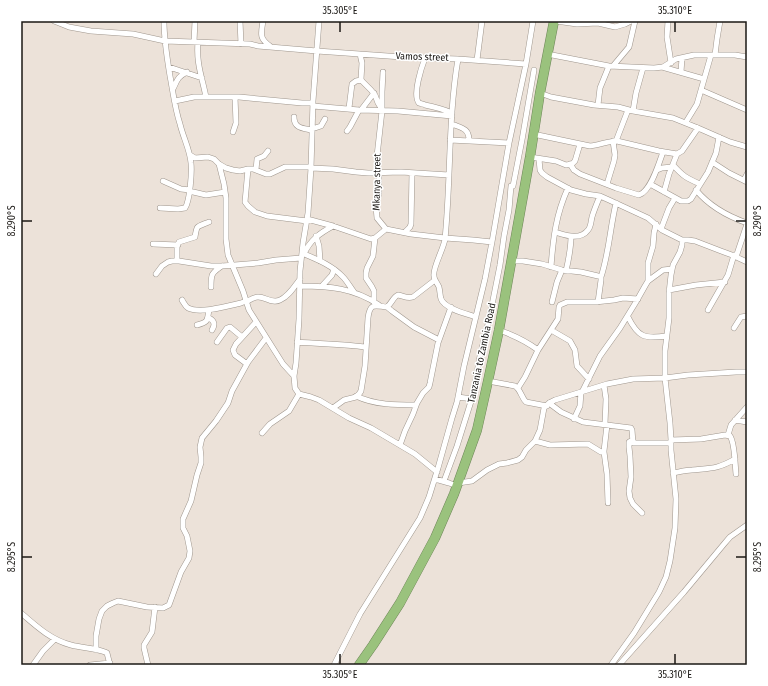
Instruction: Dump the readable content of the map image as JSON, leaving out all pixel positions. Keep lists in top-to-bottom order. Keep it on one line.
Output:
{"streets":{"highway":["Tanzania to Zambia Road"],"street":["Vamos street","Mkanya street"]},"crossings":[["Vamos street","Tanzania to Zambia Road"]],"coordinates":["35.305°E","35.310°E","8.290°S","8.295°S"]}
